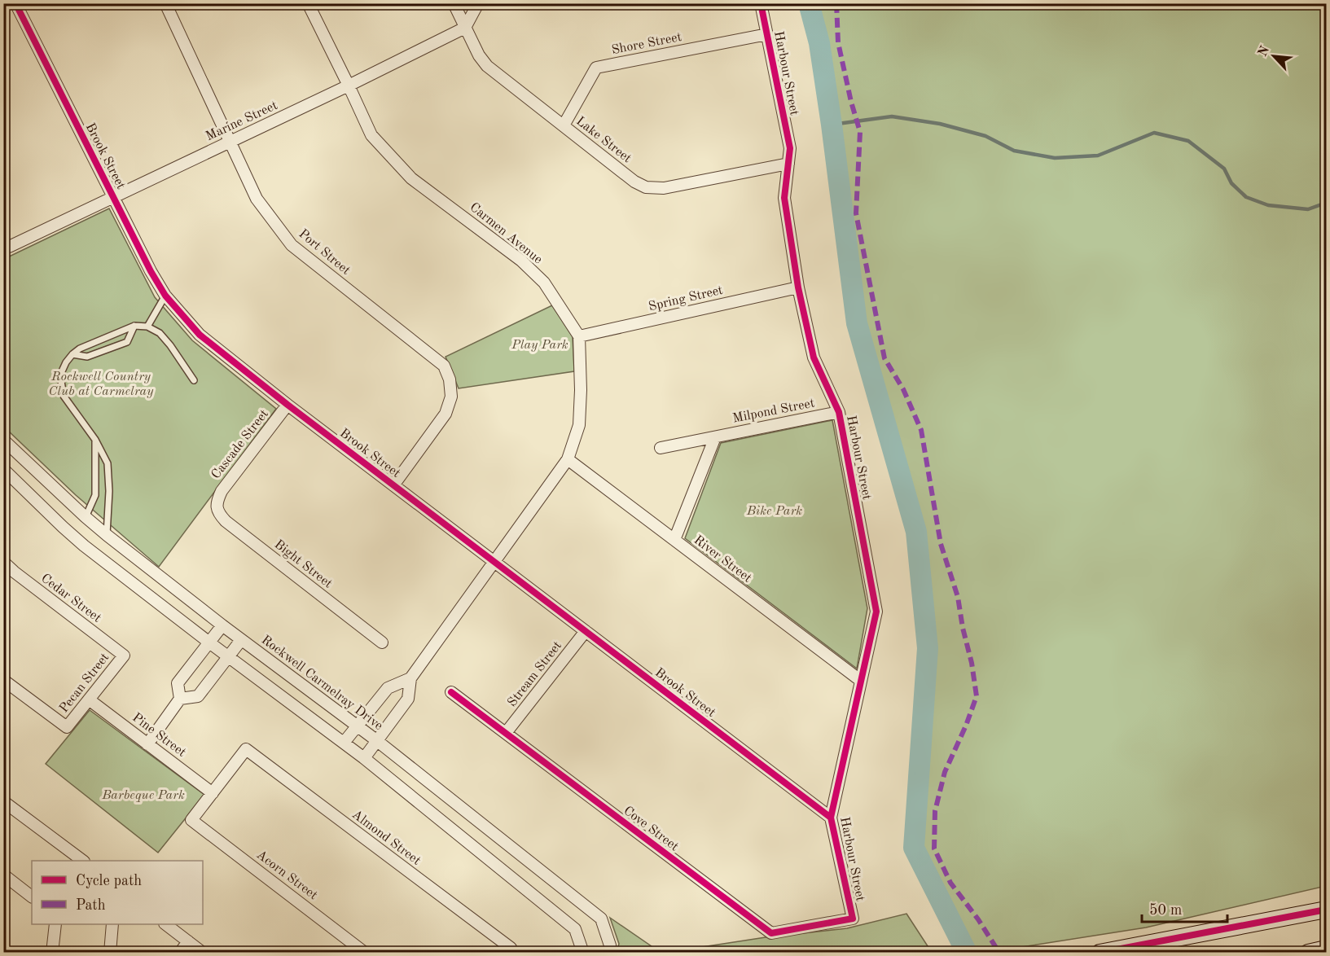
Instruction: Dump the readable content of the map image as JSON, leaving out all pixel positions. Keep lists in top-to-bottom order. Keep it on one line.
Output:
{"streets":{"street":["Shore Street","Harbour Street","Marine Street","Lake Street","Brook Street","Carmen Avenue","Port Street","Spring Street","Milpond Street","Cascade Street","River Street","Bight Street","Cedar Street","Stream Street","Pecan Street","Rockwell Carmelray Drive","Pine Street","Cove Street","Almond Street","Acorn Street"]},"crossings":[["Shore Street","Harbour Street"],["Shore Street","Lake Street"],["Harbour Street","Lake Street"],["Harbour Street","Brook Street"],["Harbour Street","Spring Street"],["Harbour Street","Milpond Street"],["Harbour Street","River Street"],["Harbour Street","Cove Street"],["Marine Street","Lake Street"],["Marine Street","Brook Street"],["Marine Street","Carmen Avenue"],["Marine Street","Port Street"],["Brook Street","Port Street"],["Brook Street","Cascade Street"],["Brook Street","Stream Street"],["Carmen Avenue","Spring Street"],["Cascade Street","Bight Street"],["Cedar Street","Pecan Street"],["Stream Street","Cove Street"],["Pecan Street","Pine Street"],["Pine Street","Almond Street"],["Pine Street","Acorn Street"],["Almond Street","Acorn Street"]],"parks":["Play Park","Rockwell Country Club at Carmelray","Bike Park","Barbeque Park"],"legend":["Cycle path","Path"],"scale_bar":"50 m","north":"top left"}
